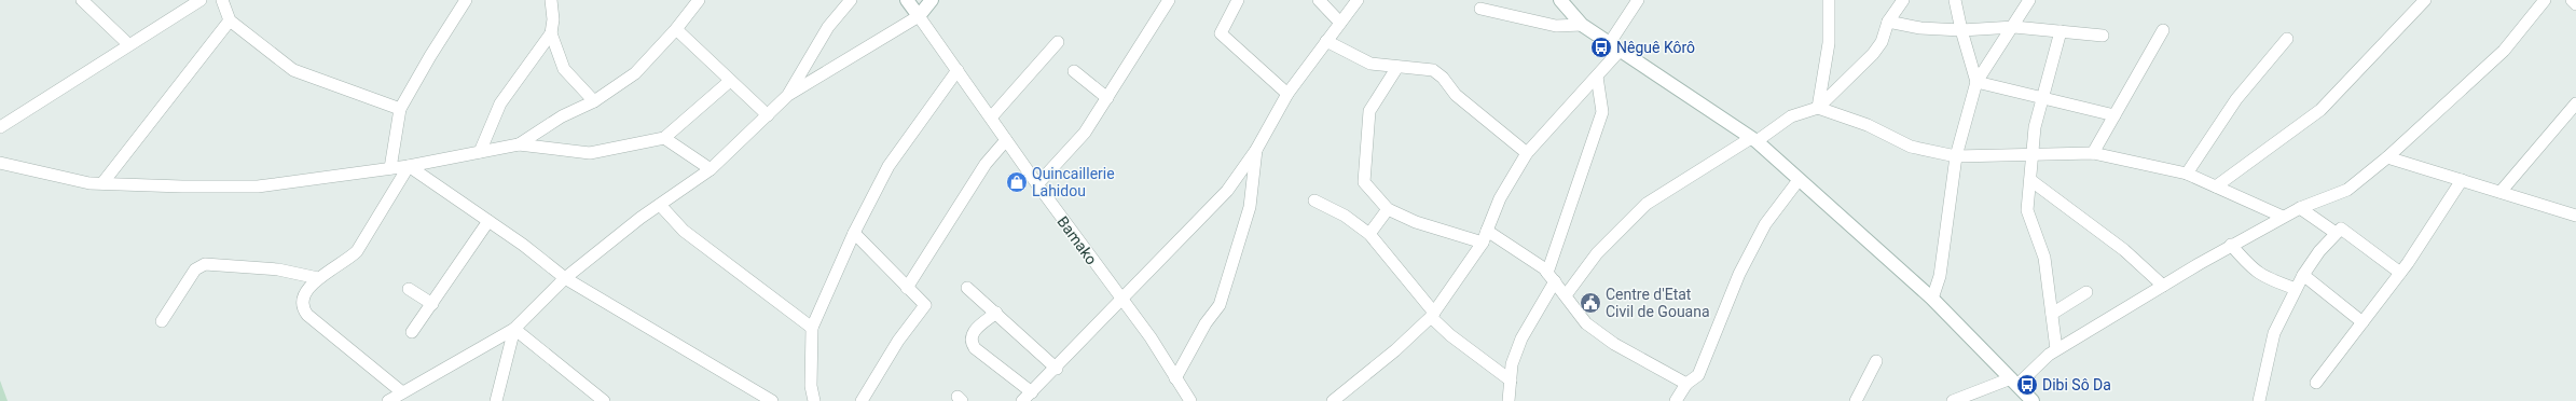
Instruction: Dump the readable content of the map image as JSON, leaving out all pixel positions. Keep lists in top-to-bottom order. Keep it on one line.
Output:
{"streets":{"street":["Bamako"]},"places":{"bus stop":["Nêguê Kôrô","Dibi Sô Da"],"shop":["Quincaillerie Lahidou"],"public building":["Centre d'Etat Civil de Gouana"]}}
